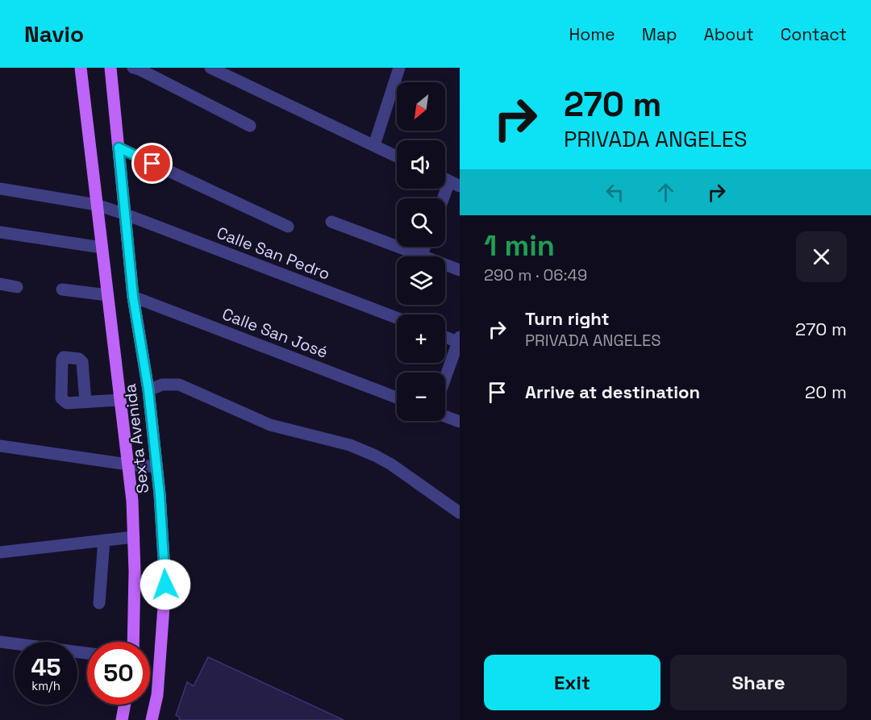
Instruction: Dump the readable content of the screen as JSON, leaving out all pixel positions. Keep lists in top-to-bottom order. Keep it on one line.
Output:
{"streets":{"main road":["Sexta Avenida"],"street":["Calle San Pedro","Calle San José"]},"crossings":[["Calle San Pedro","Sexta Avenida"],["Calle San José","Sexta Avenida"]],"north":"bottom left","page":{"header":"Navio","nav":["Home","Map","About","Contact"],"turn":["270 m","PRIVADA ANGELES"],"map_buttons":["+","−"],"heading":["1 min","290 m · 06:49"],"list":[{"name":"Turn right","note":"PRIVADA ANGELES","value":"270 m"},{"name":"Arrive at destination","value":"20 m"}],"speed":"45 km/h","limit":"50","buttons":["Exit","Share"]}}
